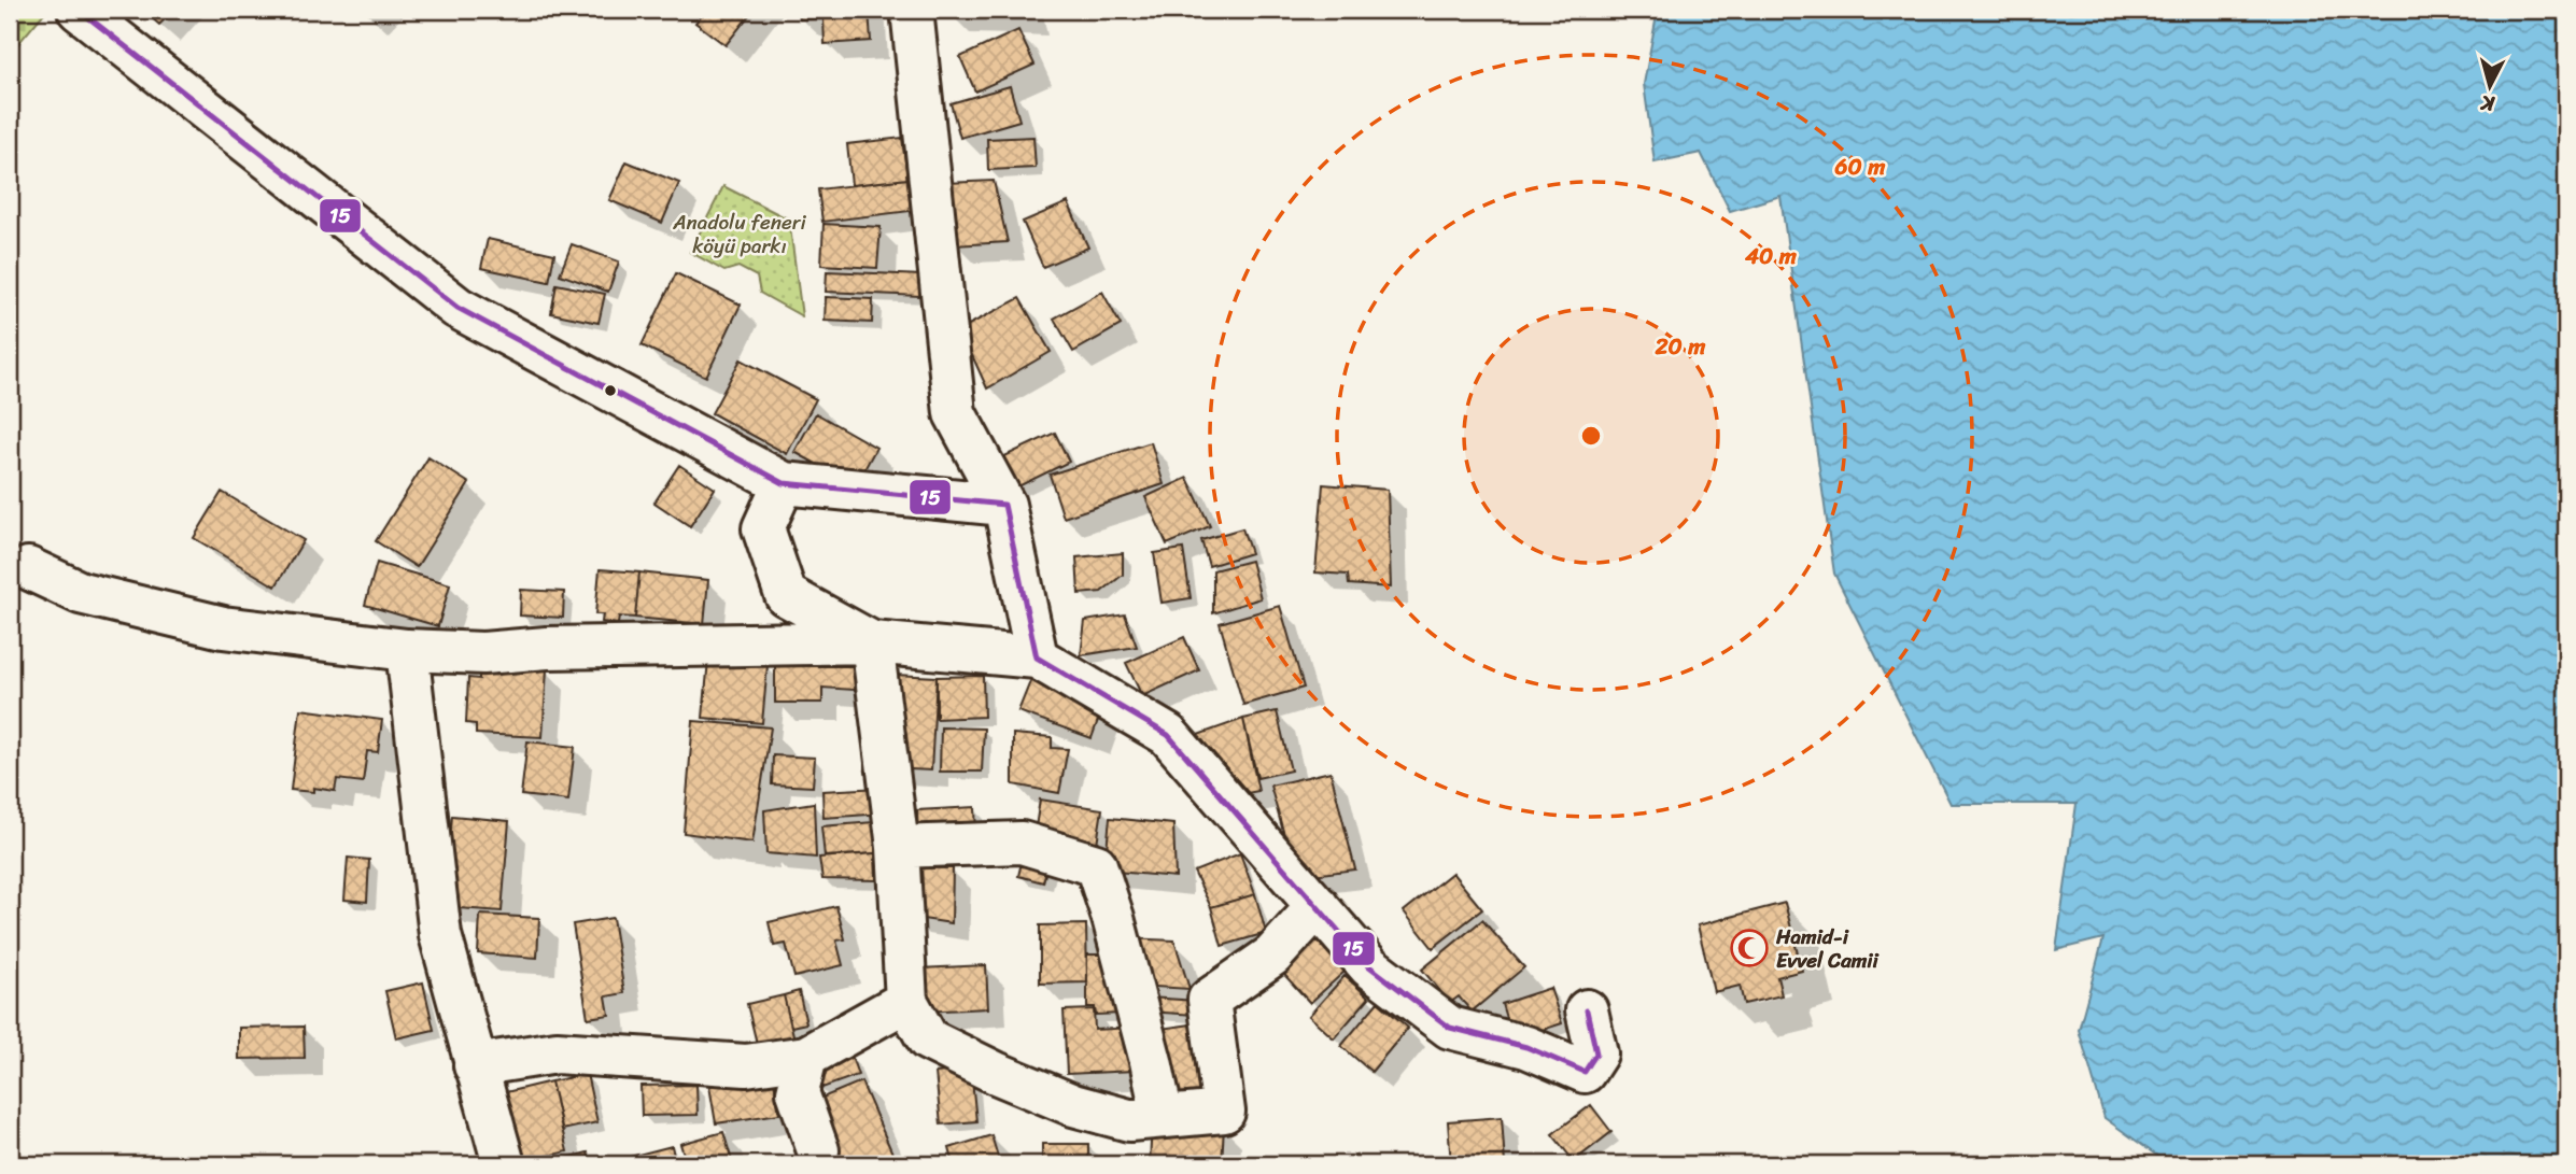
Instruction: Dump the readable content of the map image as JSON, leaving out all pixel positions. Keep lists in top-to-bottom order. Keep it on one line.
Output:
{"parks":["Anadolu feneri köyü parkı"],"places":{"mosque":["Hamid-i Evvel Camii"]},"lines":["transit line 15"],"north":"bottom","rings":["60 m","40 m","20 m"]}
